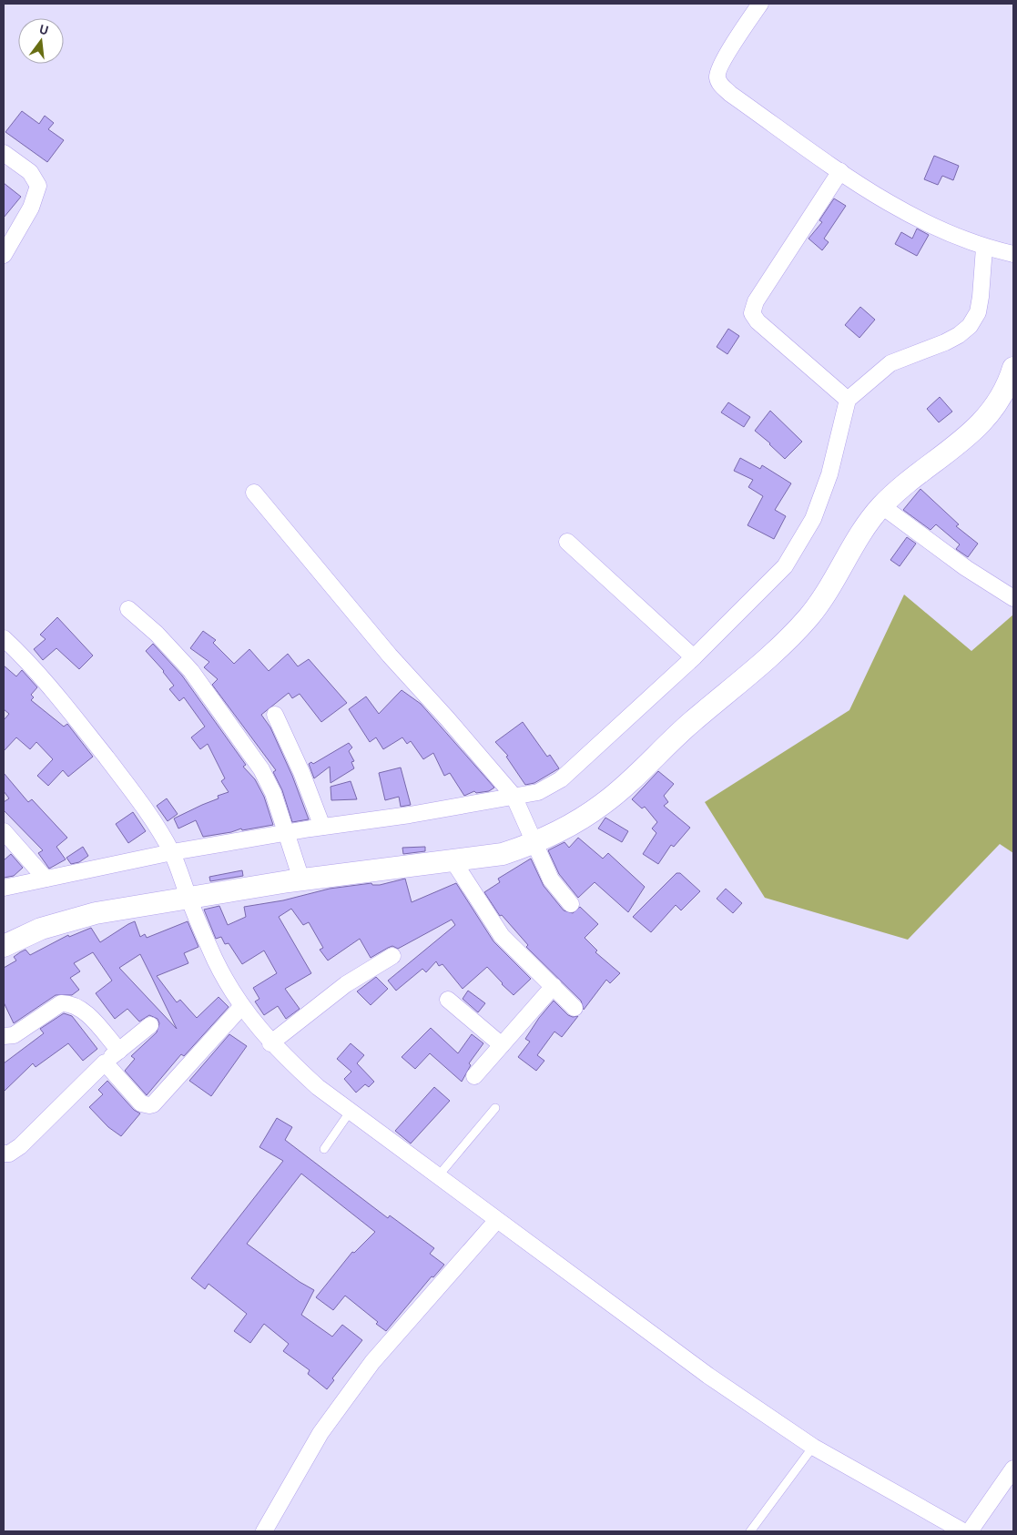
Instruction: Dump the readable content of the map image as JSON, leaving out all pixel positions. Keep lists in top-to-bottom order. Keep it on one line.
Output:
{"north":"top"}
